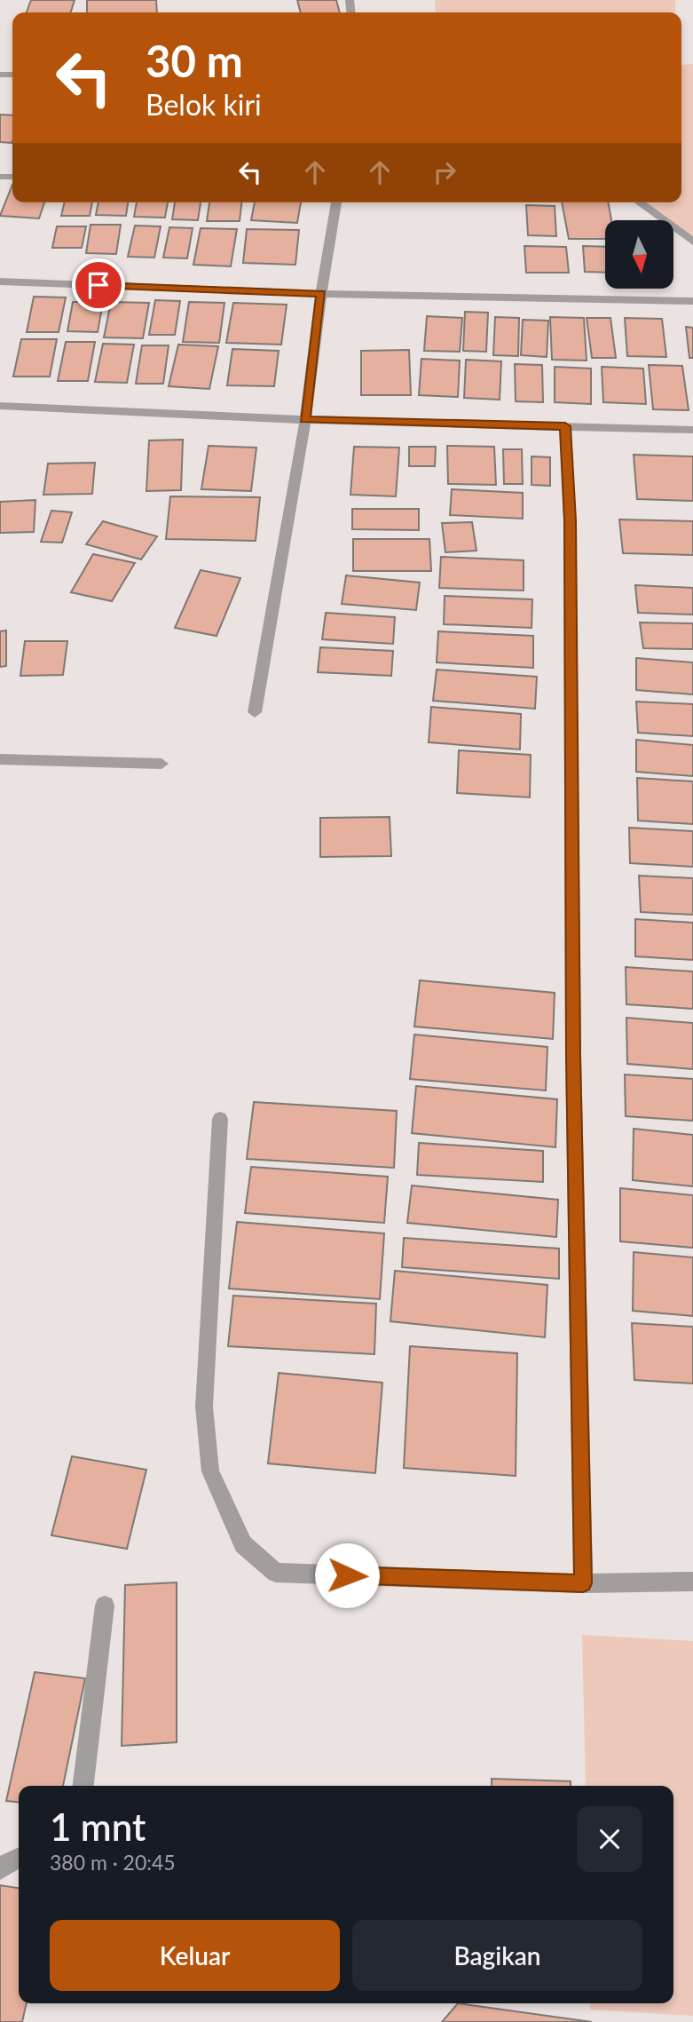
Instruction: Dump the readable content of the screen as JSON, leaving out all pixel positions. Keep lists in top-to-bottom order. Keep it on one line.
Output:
{"north":"bottom","page":{"turn":["30 m","Belok kiri"],"heading":["1 mnt","380 m · 20:45"],"buttons":["Keluar","Bagikan"]}}
